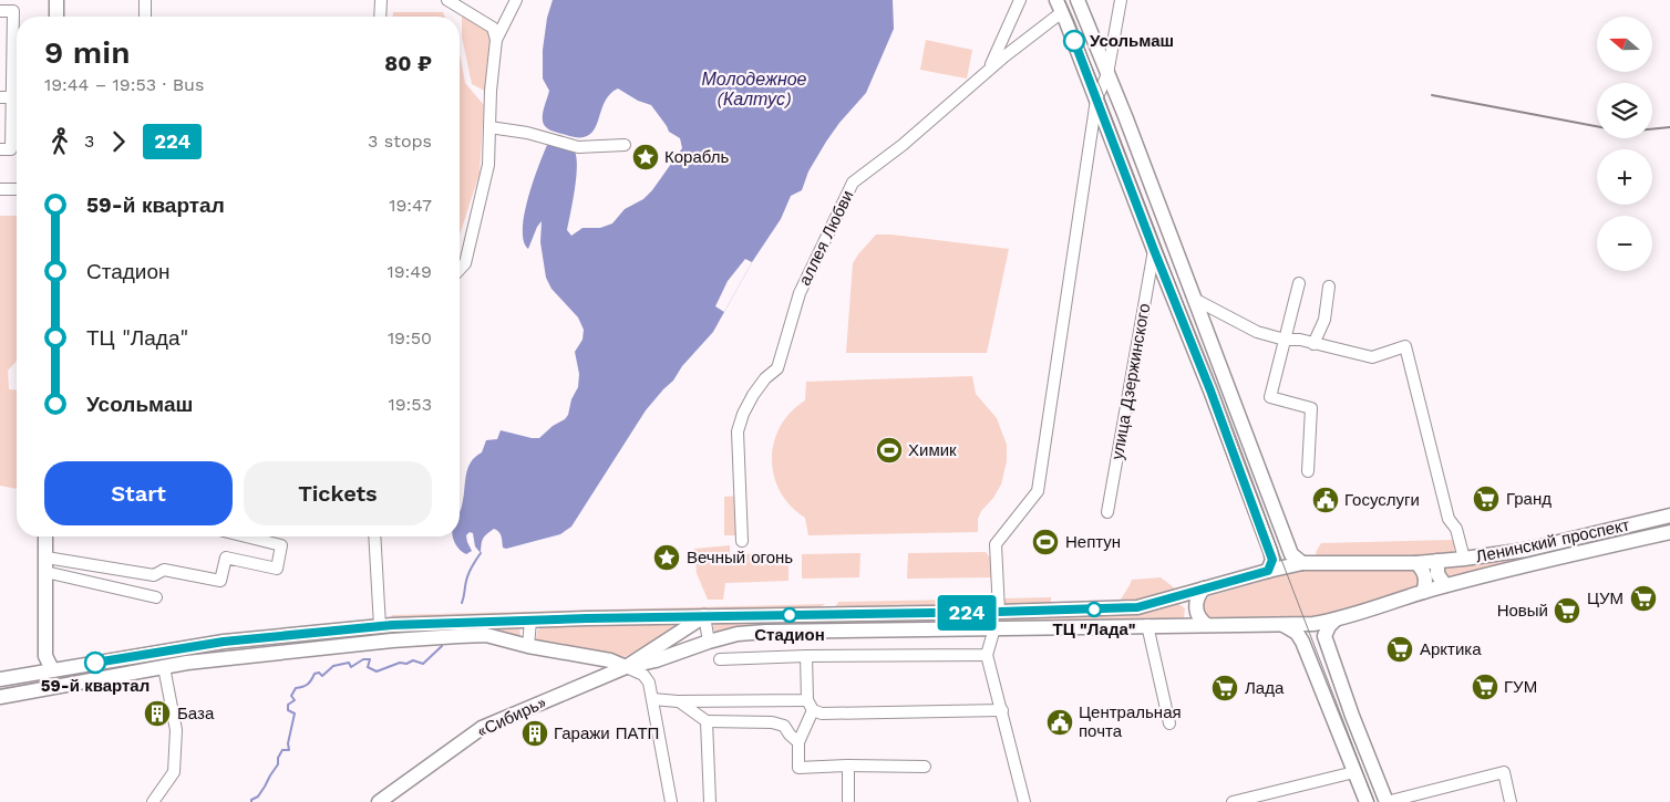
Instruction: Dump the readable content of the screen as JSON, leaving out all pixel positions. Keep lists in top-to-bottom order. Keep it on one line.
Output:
{"streets":{"main road":["Ленинский проспект","«Сибирь»"],"street":["аллея Любви","улица Дзержинского"]},"crossings":[["Ленинский проспект","«Сибирь»"]],"water":["Молодежное (Калтус)"],"places":{"other":["Усольмаш","ТЦ \"Лада\"","Стадион","59-й квартал"],"place":["Корабль","Вечный огонь"],"sports":["Химик","Нептун"],"supermarket":["Гранд","ЦУМ","Новый","Арктика","ГУМ","Лада"],"public building":["Госуслуги","Центральная почта"],"building":["База","Гаражи ПАТП"]},"lines":["bus line 224"],"north":"left","page":{"on_map":"224","map_buttons":["+","−"],"heading":["9 min","19:44 – 19:53 · Bus","80 ₽"],"legs":["3","224","3 stops"],"list":[{"name":"59-й квартал","value":"19:47"},{"name":"Стадион","value":"19:49"},{"name":"ТЦ \"Лада\"","value":"19:50"},{"name":"Усольмаш","value":"19:53"}],"buttons":["Start","Tickets"]}}
